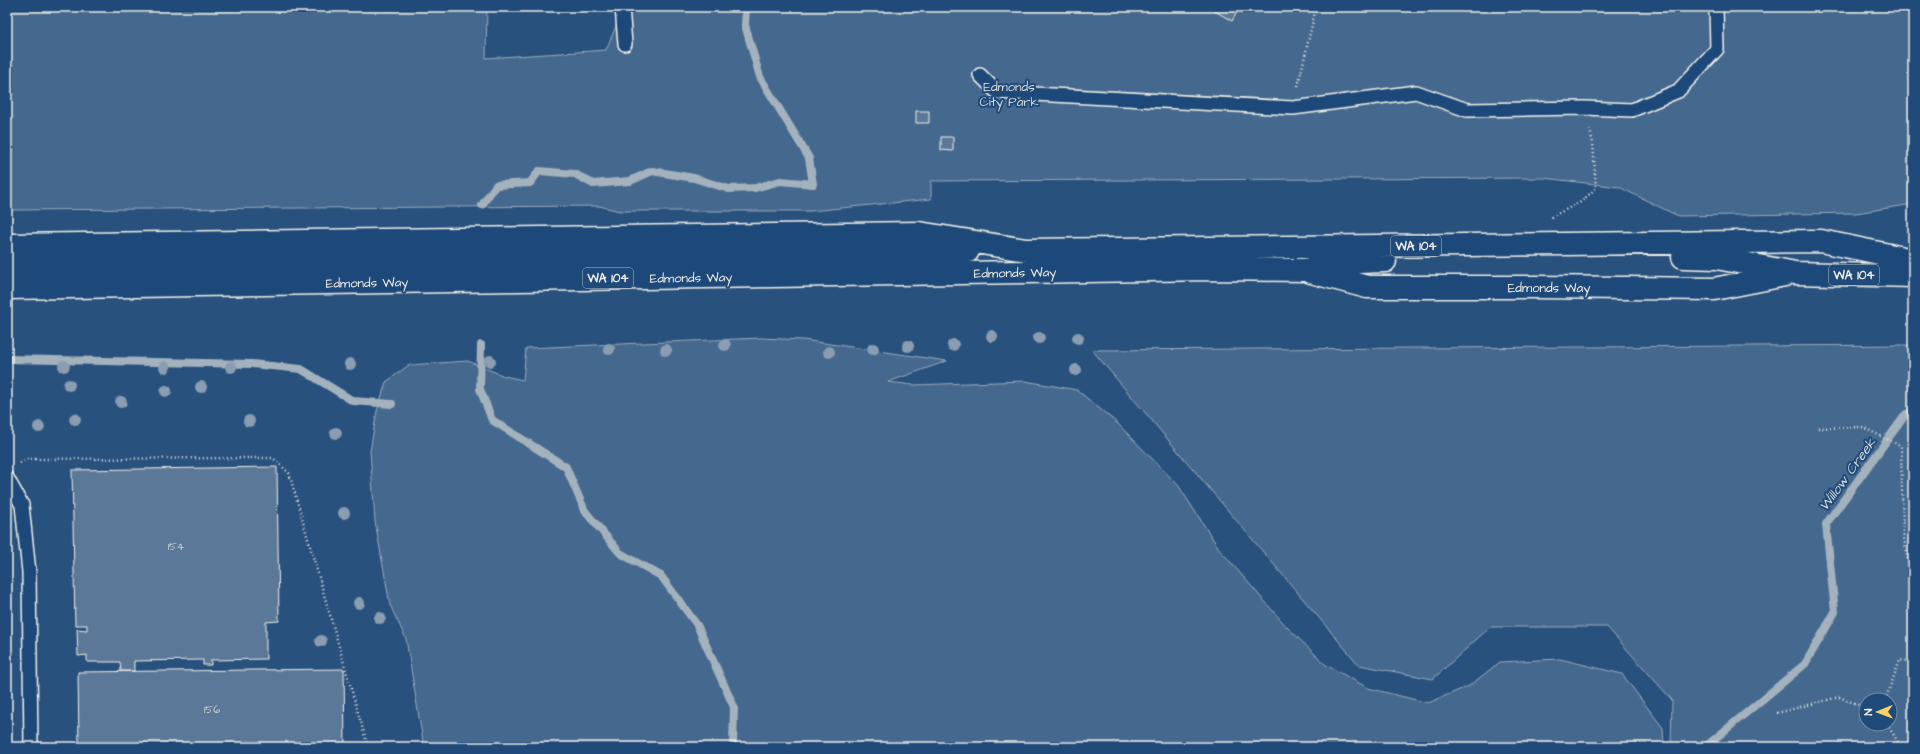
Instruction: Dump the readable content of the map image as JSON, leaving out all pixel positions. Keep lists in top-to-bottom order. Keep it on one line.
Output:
{"streets":{"main road":["WA 104","Edmonds Way"]},"water":["Willow Creek"],"parks":["Edmonds City Park"],"house_numbers":["154","156"],"north":"left"}
